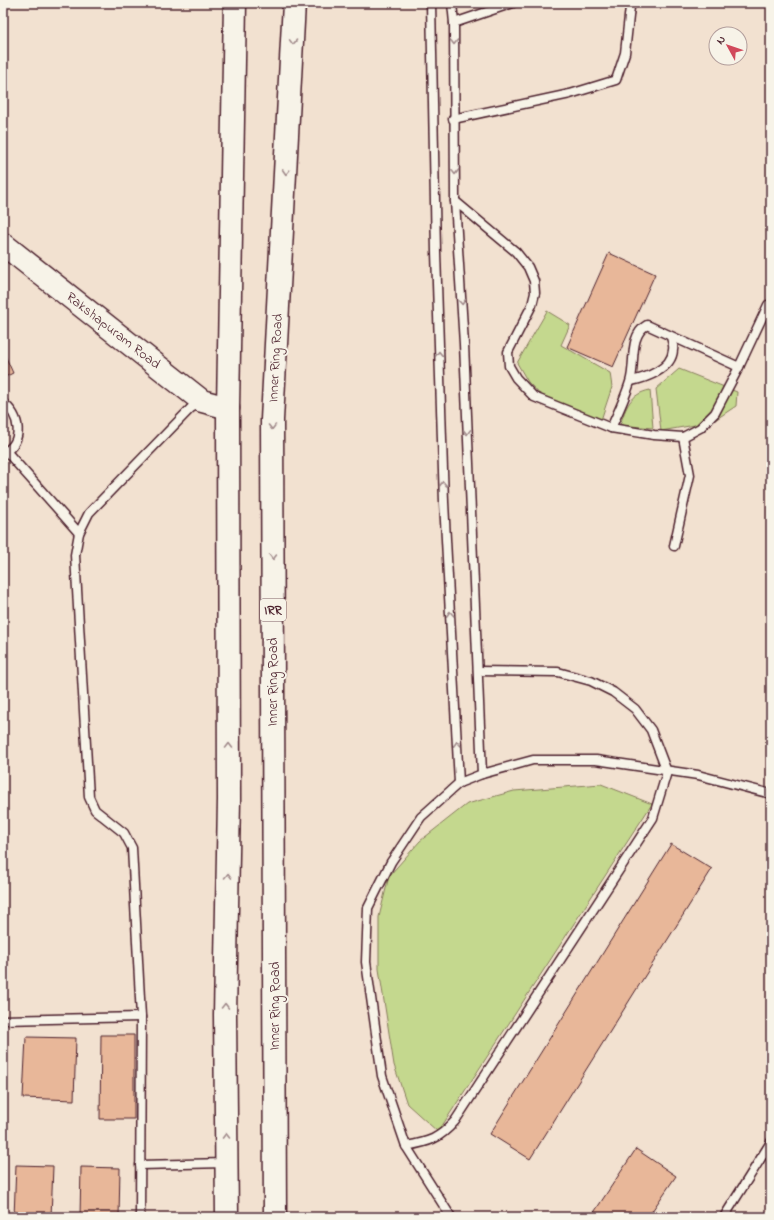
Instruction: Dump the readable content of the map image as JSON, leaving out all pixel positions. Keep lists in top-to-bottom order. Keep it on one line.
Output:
{"streets":{"main road":["Rakshapuram Road","Inner Ring Road","IRR"]},"north":"top left"}
